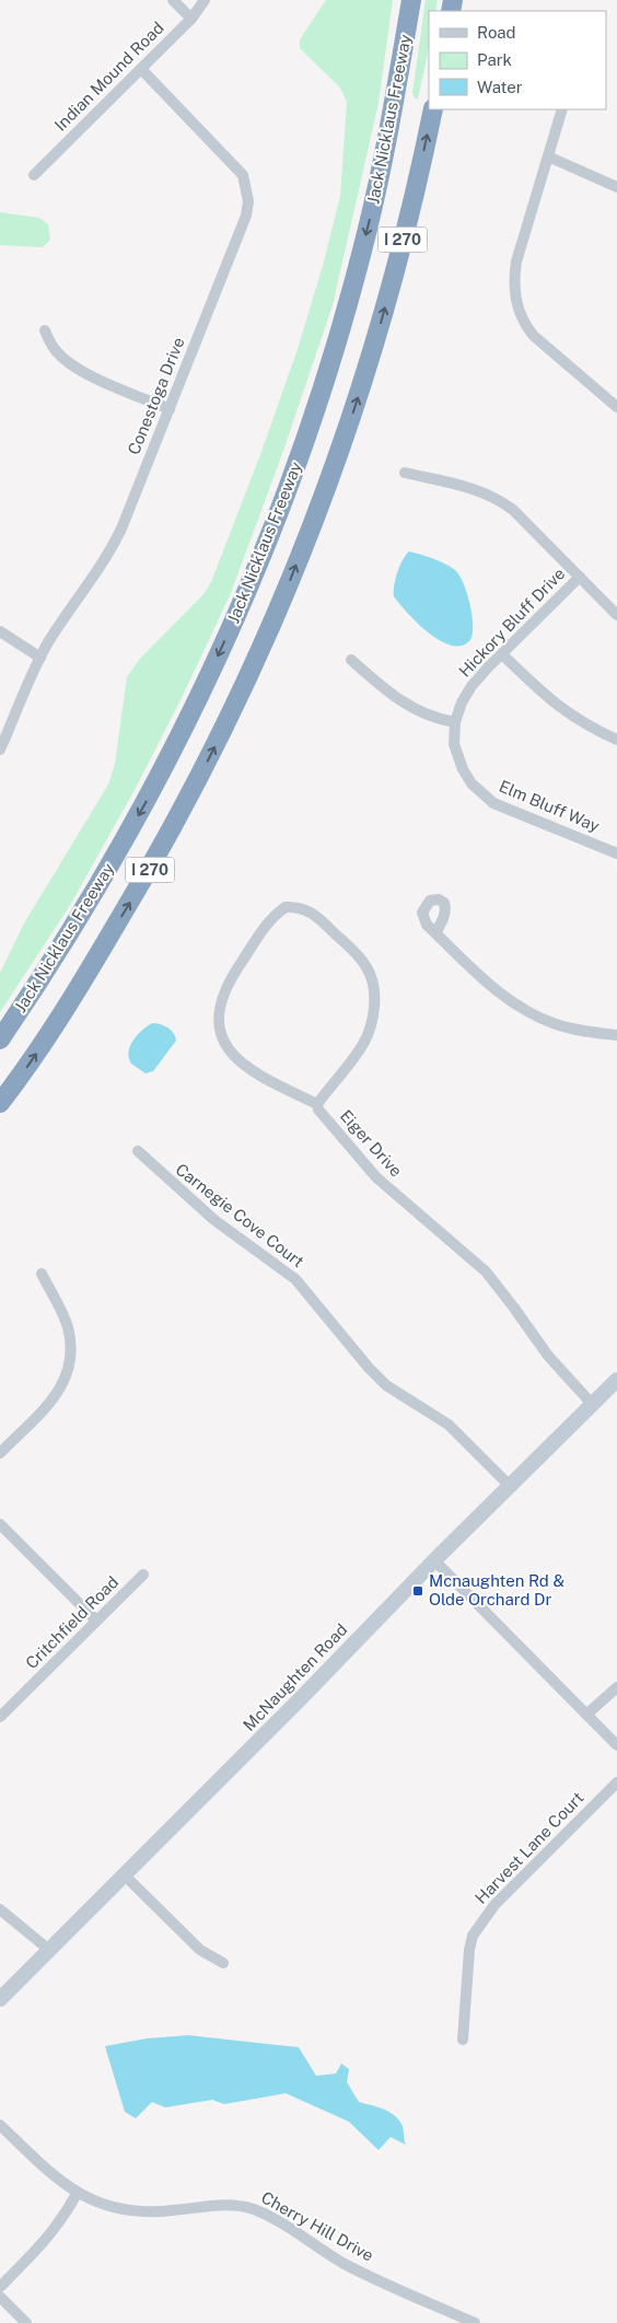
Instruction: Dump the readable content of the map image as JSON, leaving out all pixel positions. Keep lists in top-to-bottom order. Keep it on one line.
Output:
{"streets":{"highway":["Jack Nicklaus Freeway","I 270"],"street":["Indian Mound Road","Conestoga Drive","Hickory Bluff Drive","Elm Bluff Way","Eiger Drive","Carnegie Cove Court","Critchfield Road","McNaughten Road","Harvest Lane Court","Cherry Hill Drive"]},"crossings":[["Indian Mound Road","Conestoga Drive"],["Hickory Bluff Drive","Elm Bluff Way"],["Eiger Drive","McNaughten Road"],["Carnegie Cove Court","McNaughten Road"]],"places":{"transit":["Mcnaughten Rd & Olde Orchard Dr"]},"legend":["Road","Park","Water"]}
